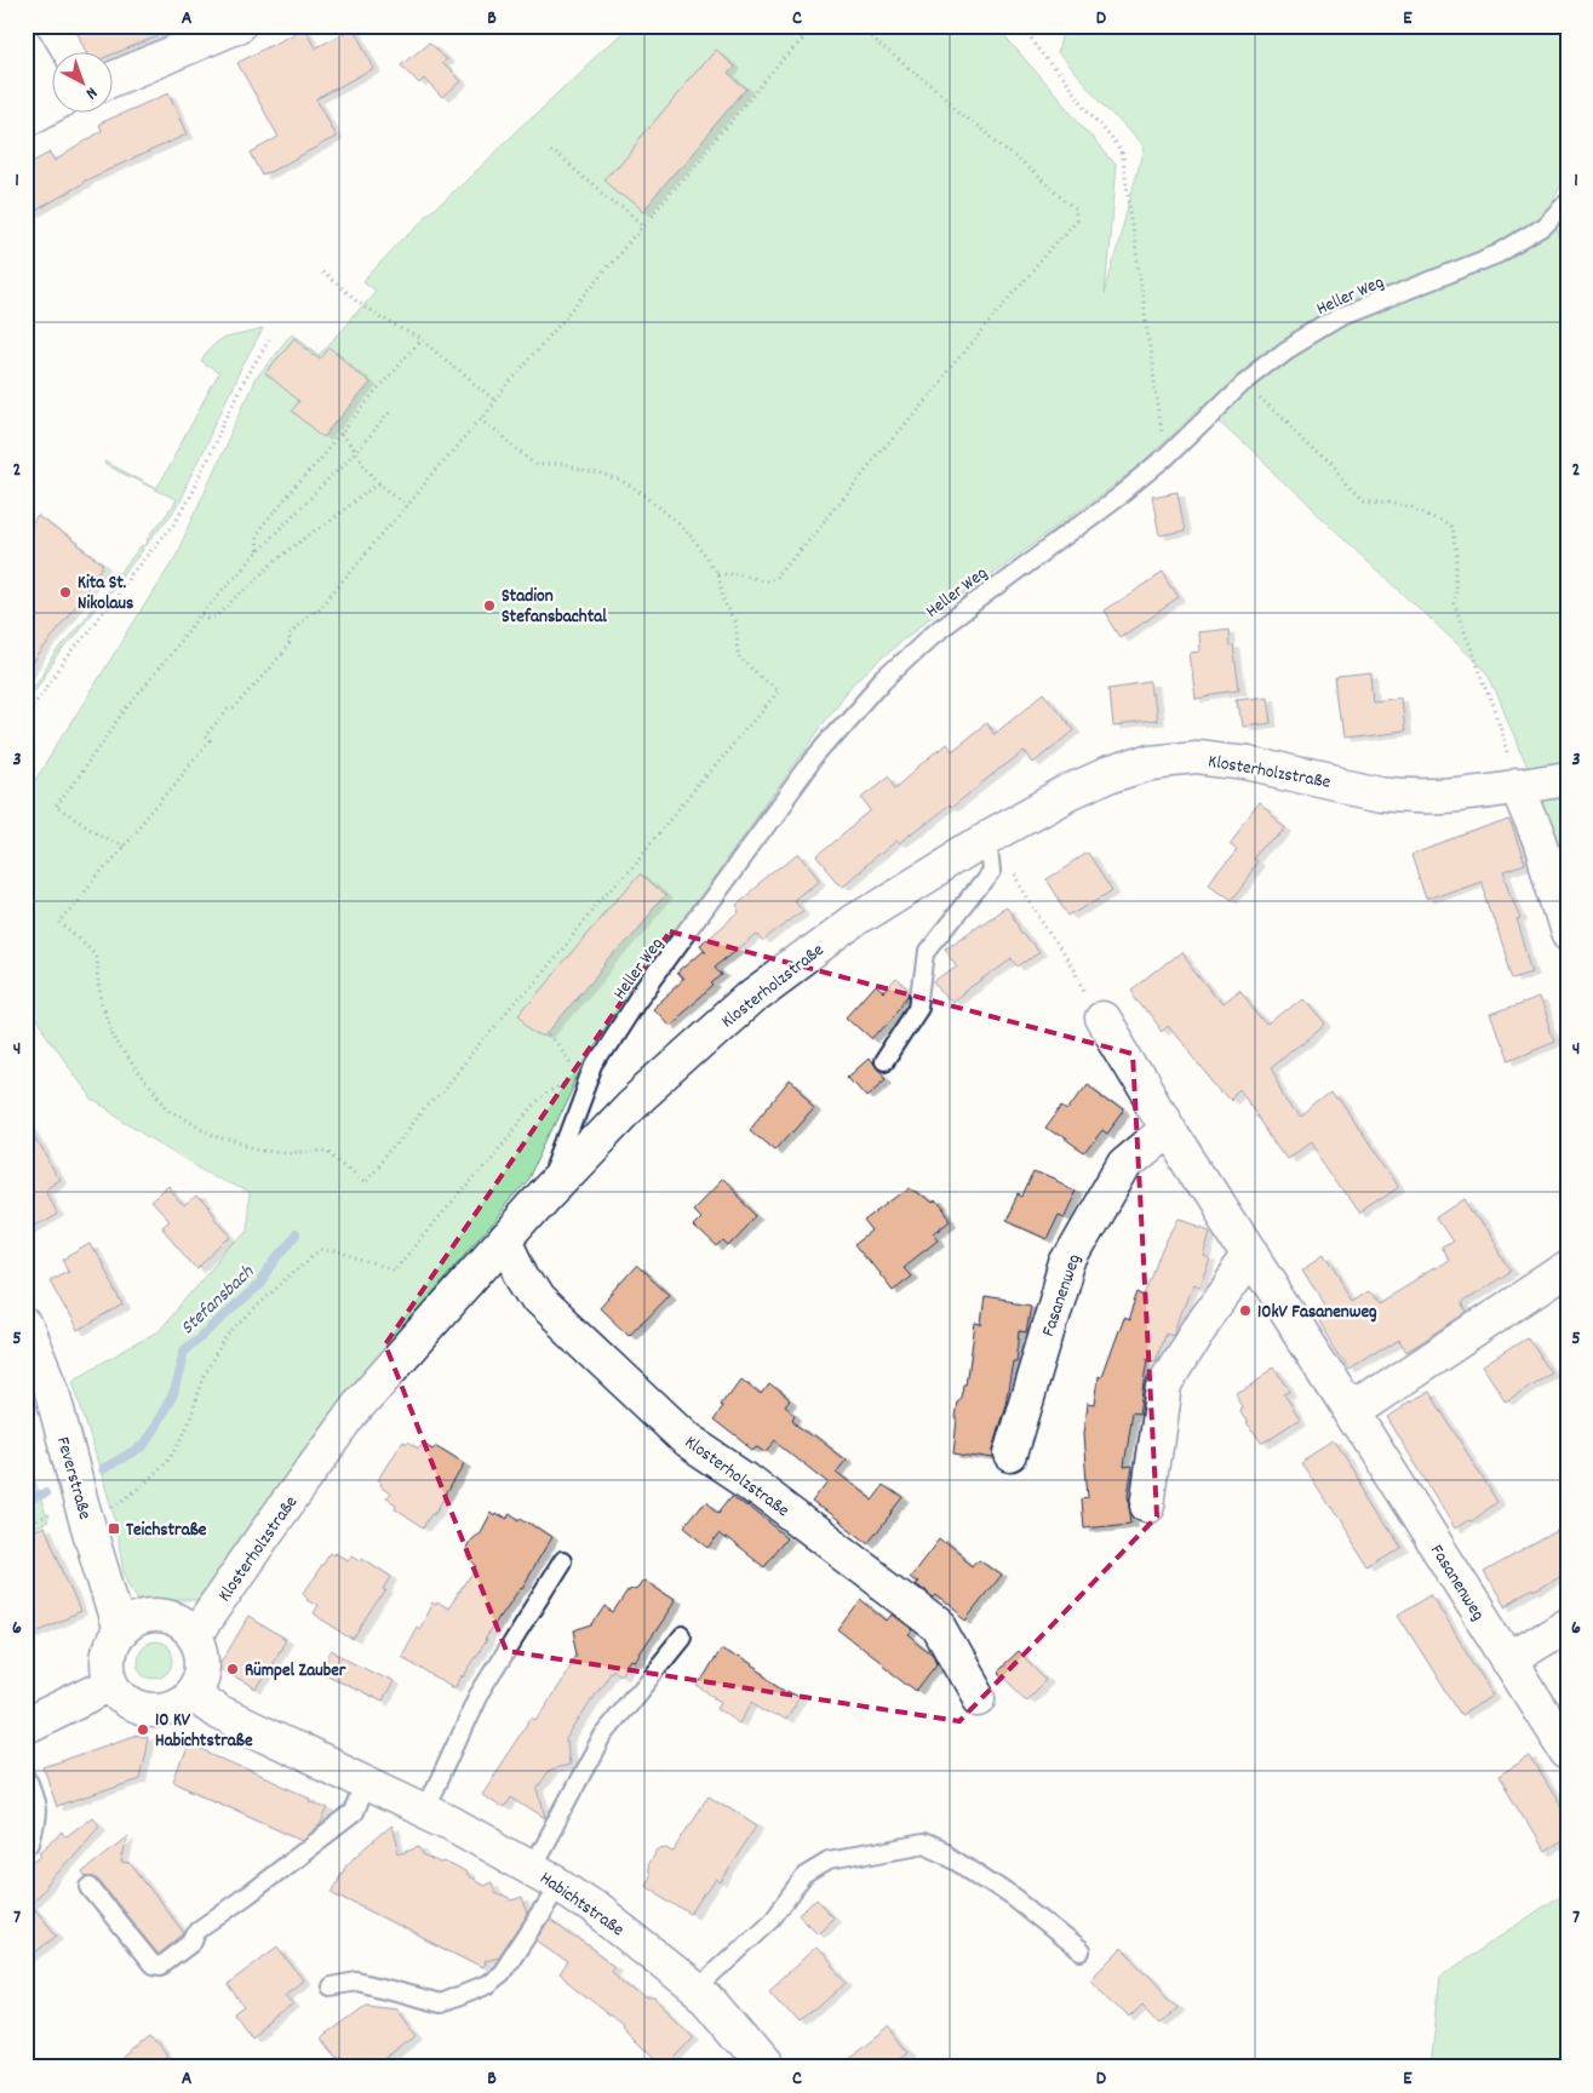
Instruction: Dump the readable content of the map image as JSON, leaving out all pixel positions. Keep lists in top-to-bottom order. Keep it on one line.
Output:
{"streets":{"street":["Klosterholzstraße","Fasanenweg","Feverstraße","Habichtstraße"],"lane":["Heller Weg"]},"crossings":[["Heller Weg","Klosterholzstraße"],["Klosterholzstraße","Feverstraße"],["Klosterholzstraße","Habichtstraße"],["Feverstraße","Habichtstraße"]],"water":["Stefansbach"],"places":{"other":["Kita St. Nikolaus","Stadion Stefansbachtal","10kV Fasanenweg","Rümpel Zauber","10 KV Habichtstraße"],"transit":["Teichstraße"]},"north":"bottom right","grid":{"columns":["A","B","C","D","E"],"rows":["1","2","3","4","5","6","7"]}}
